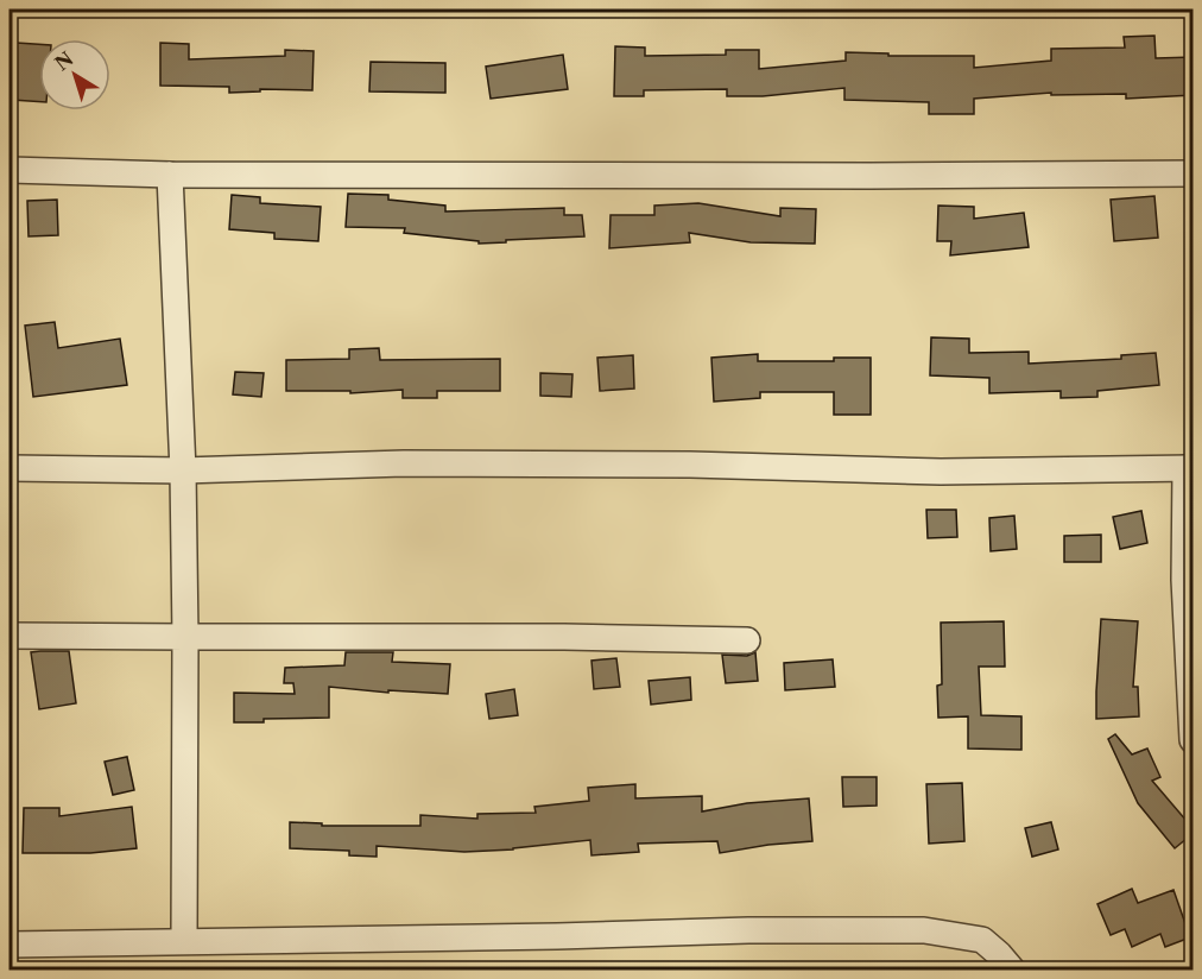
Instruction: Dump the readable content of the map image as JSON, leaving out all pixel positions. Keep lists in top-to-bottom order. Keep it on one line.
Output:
{"north":"top left"}
